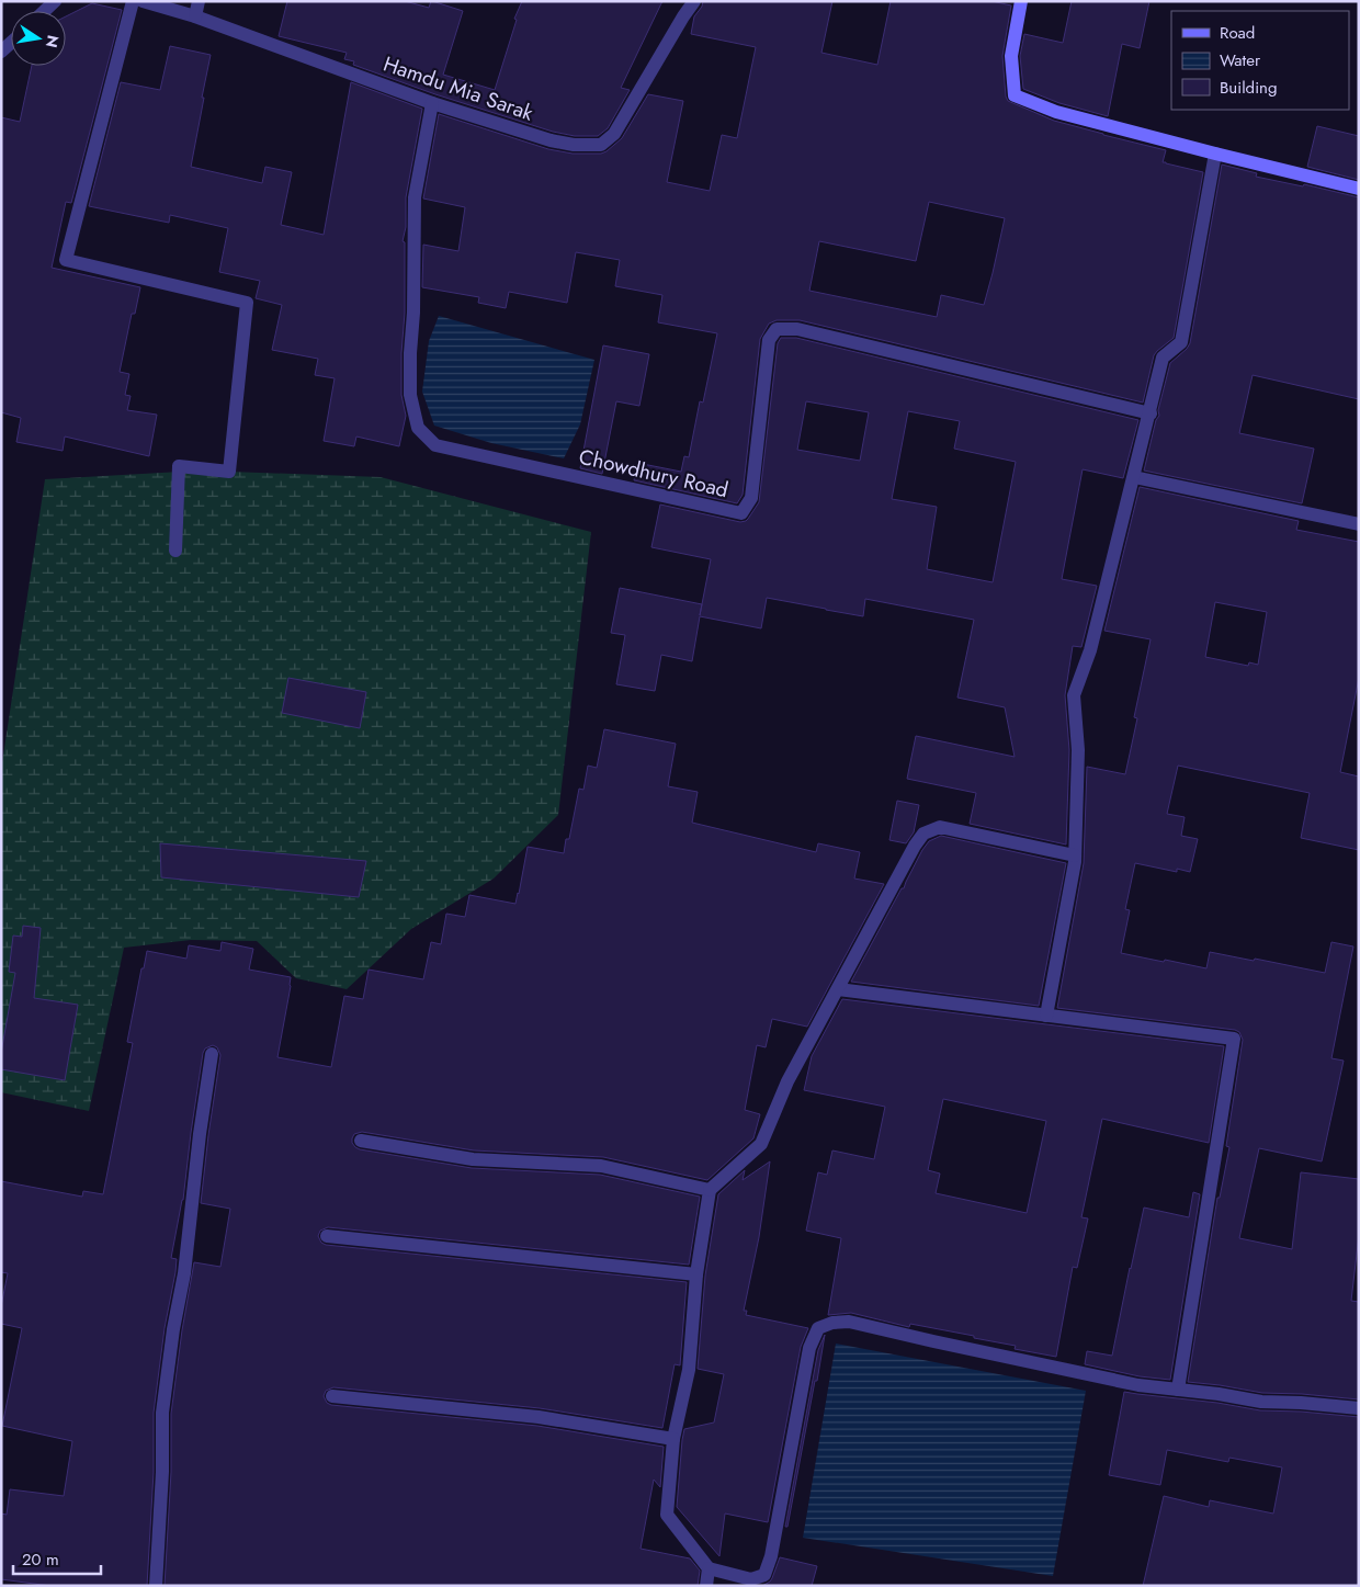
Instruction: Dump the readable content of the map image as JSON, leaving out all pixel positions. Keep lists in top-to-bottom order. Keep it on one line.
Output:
{"streets":{"street":["Hamdu Mia Sarak","Chowdhury Road"]},"crossings":[["Hamdu Mia Sarak","Chowdhury Road"]],"legend":["Road","Water","Building"],"scale_bar":"20 m","north":"right"}
